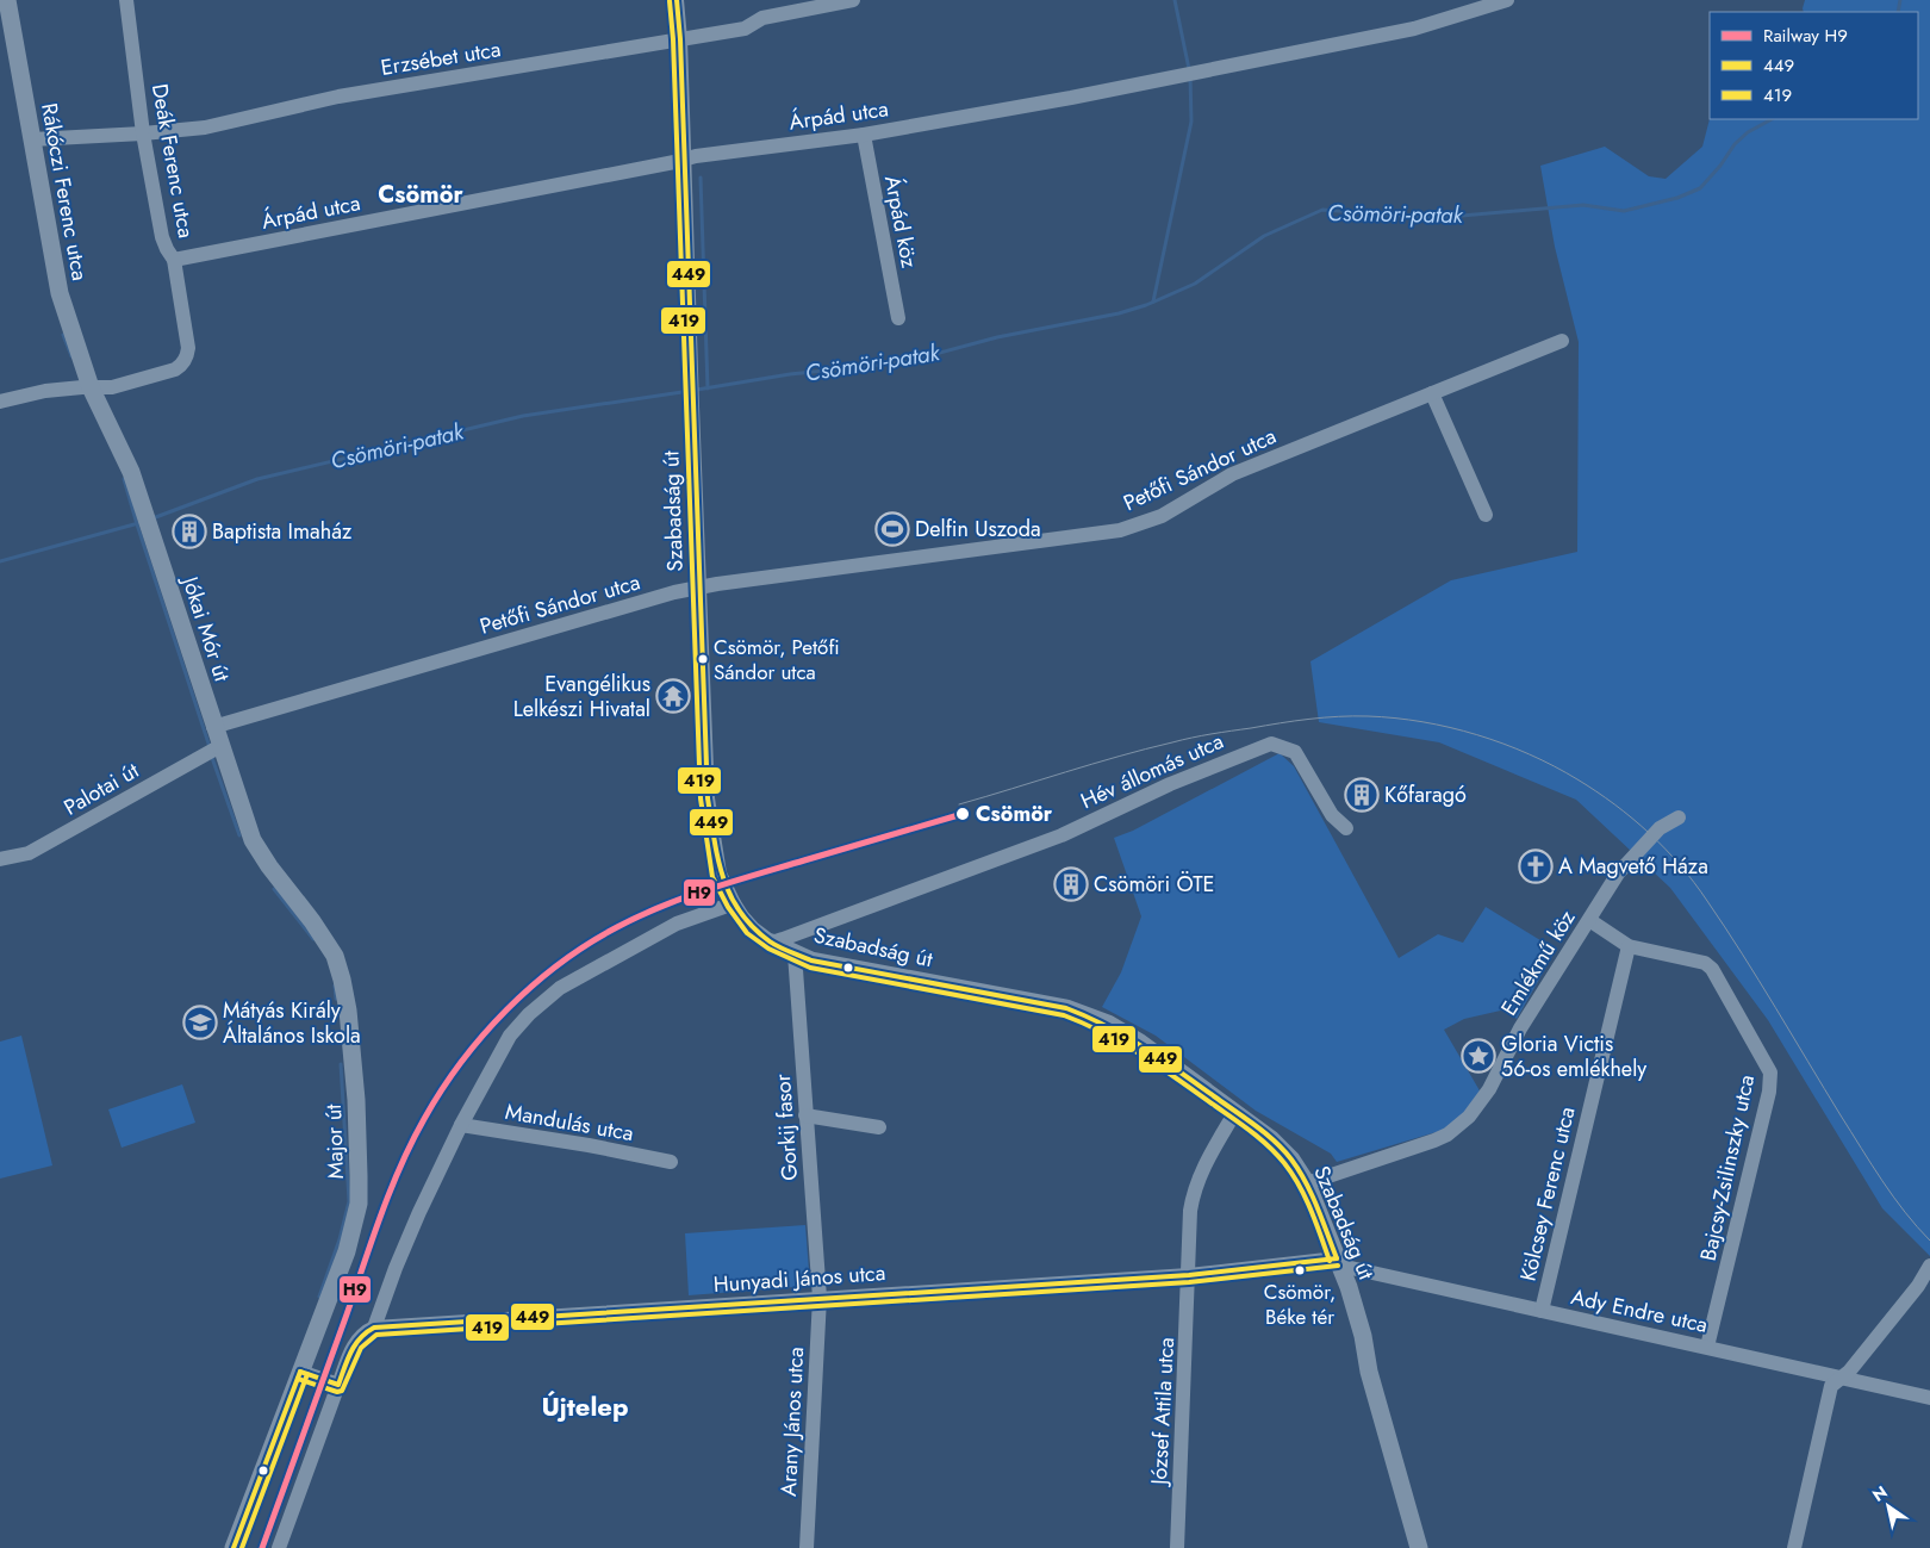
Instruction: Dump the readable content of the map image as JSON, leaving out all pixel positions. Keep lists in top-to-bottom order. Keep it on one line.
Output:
{"streets":{"street":["Erzsébet utca","Árpád utca","Deák Ferenc utca","Rákóczi Ferenc utca","Árpád köz","Petőfi Sándor utca","Szabadság út","Jókai Mór út","Hév állomás utca","Palotai út","Emlékmű köz","Mandulás utca","Gorkij fasor","Major út","Bajcsy-Zsilinszky utca","Kölcsey Ferenc utca","Hunyadi János utca","Ady Endre utca","József Attila utca","Arany János utca"]},"crossings":[["Erzsébet utca","Deák Ferenc utca"],["Erzsébet utca","Rákóczi Ferenc utca"],["Erzsébet utca","Szabadság út"],["Árpád utca","Deák Ferenc utca"],["Árpád utca","Árpád köz"],["Árpád utca","Szabadság út"],["Deák Ferenc utca","Rákóczi Ferenc utca"],["Deák Ferenc utca","Jókai Mór út"],["Rákóczi Ferenc utca","Jókai Mór út"],["Petőfi Sándor utca","Szabadság út"],["Petőfi Sándor utca","Jókai Mór út"],["Szabadság út","Hév állomás utca"],["Szabadság út","Emlékmű köz"],["Szabadság út","Gorkij fasor"],["Szabadság út","Hunyadi János utca"],["Szabadság út","Ady Endre utca"],["Szabadság út","József Attila utca"],["Jókai Mór út","Palotai út"],["Jókai Mór út","Major út"],["Palotai út","Major út"],["Emlékmű köz","Bajcsy-Zsilinszky utca"],["Gorkij fasor","Hunyadi János utca"],["Gorkij fasor","Arany János utca"],["Bajcsy-Zsilinszky utca","Kölcsey Ferenc utca"],["Bajcsy-Zsilinszky utca","Ady Endre utca"],["Kölcsey Ferenc utca","Ady Endre utca"],["Hunyadi János utca","Ady Endre utca"],["Hunyadi János utca","József Attila utca"],["Hunyadi János utca","Arany János utca"]],"districts":["Csömör","Újtelep"],"water":["Csömöri-patak"],"places":{"sports":["Delfin Uszoda"],"building":["Baptista Imaház","Kőfaragó","Csömöri ÖTE"],"other":["Csömör, Petőfi Sándor utca","Csömör","Csömör, Béke tér"],"temple":["Evangélikus Lelkészi Hivatal"],"church":["A Magvető Háza"],"school or university":["Mátyás Király Általános Iskola"],"place":["Gloria Victis 56-os emlékhely"]},"lines":["transit line 449","transit line 419","rail line H9"],"legend":["Railway H9","449","419"],"north":"top left"}
